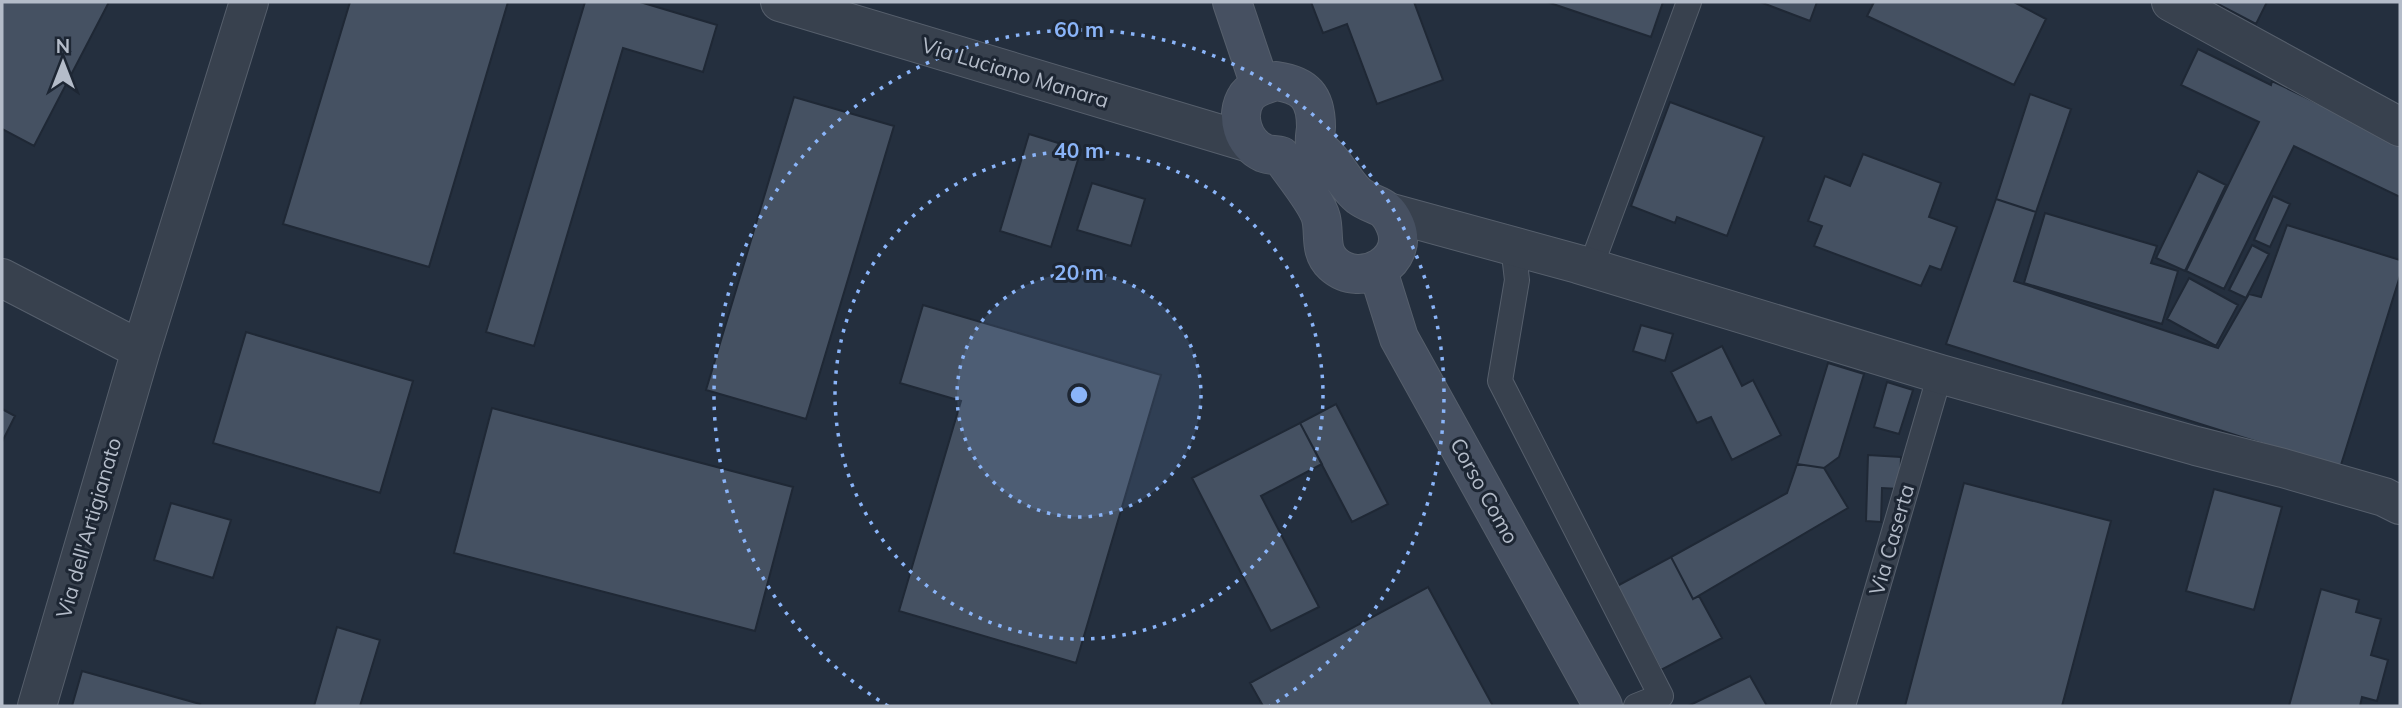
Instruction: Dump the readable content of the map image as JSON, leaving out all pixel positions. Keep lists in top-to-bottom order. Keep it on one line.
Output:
{"streets":{"main road":["Corso Como"],"street":["Via Luciano Manara","Via dell'Artigianato"],"lane":["Via Caserta"]},"north":"top","rings":["60 m","40 m","20 m"]}
